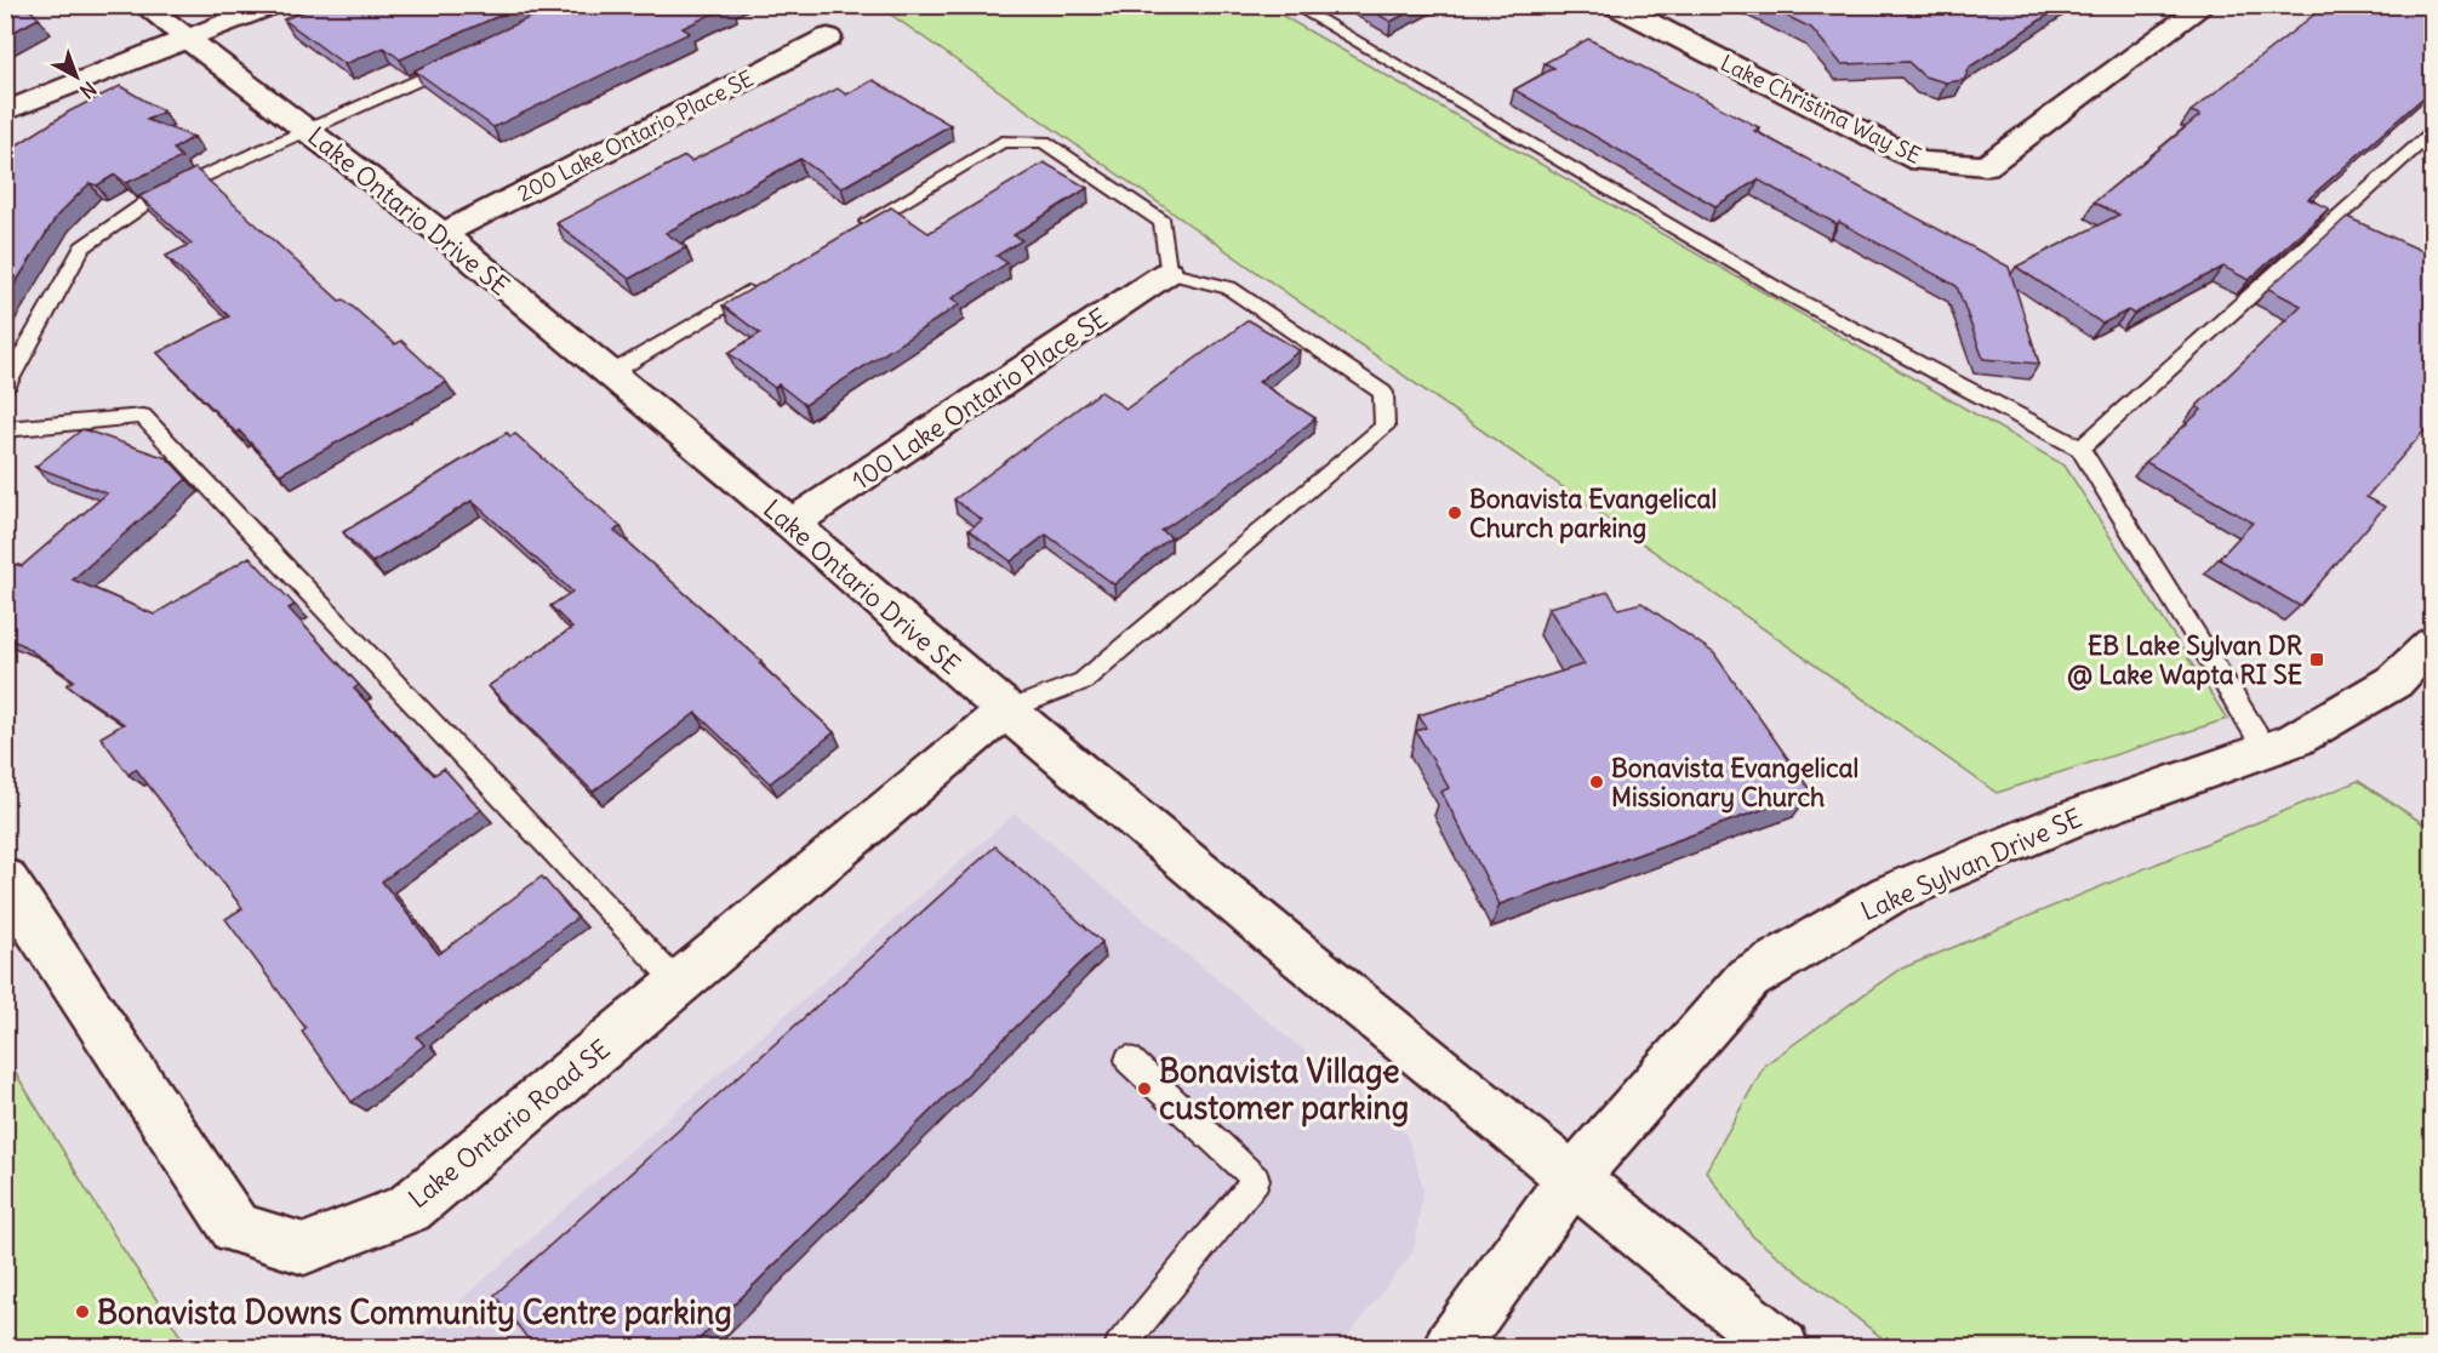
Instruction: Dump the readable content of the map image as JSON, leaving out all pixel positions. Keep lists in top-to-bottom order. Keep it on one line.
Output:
{"streets":{"street":["Lake Christina Way SE","200 Lake Ontario Place SE","Lake Ontario Drive SE","100 Lake Ontario Place SE","Lake Sylvan Drive SE","Lake Ontario Road SE"]},"crossings":[["200 Lake Ontario Place SE","Lake Ontario Drive SE"],["Lake Ontario Drive SE","100 Lake Ontario Place SE"],["Lake Ontario Drive SE","Lake Sylvan Drive SE"],["Lake Ontario Drive SE","Lake Ontario Road SE"]],"places":{"other":["Bonavista Evangelical Church parking","Bonavista Evangelical Missionary Church","Bonavista Village customer parking","Bonavista Downs Community Centre parking"],"transit":["EB Lake Sylvan DR @ Lake Wapta RI SE"]},"north":"bottom right"}
